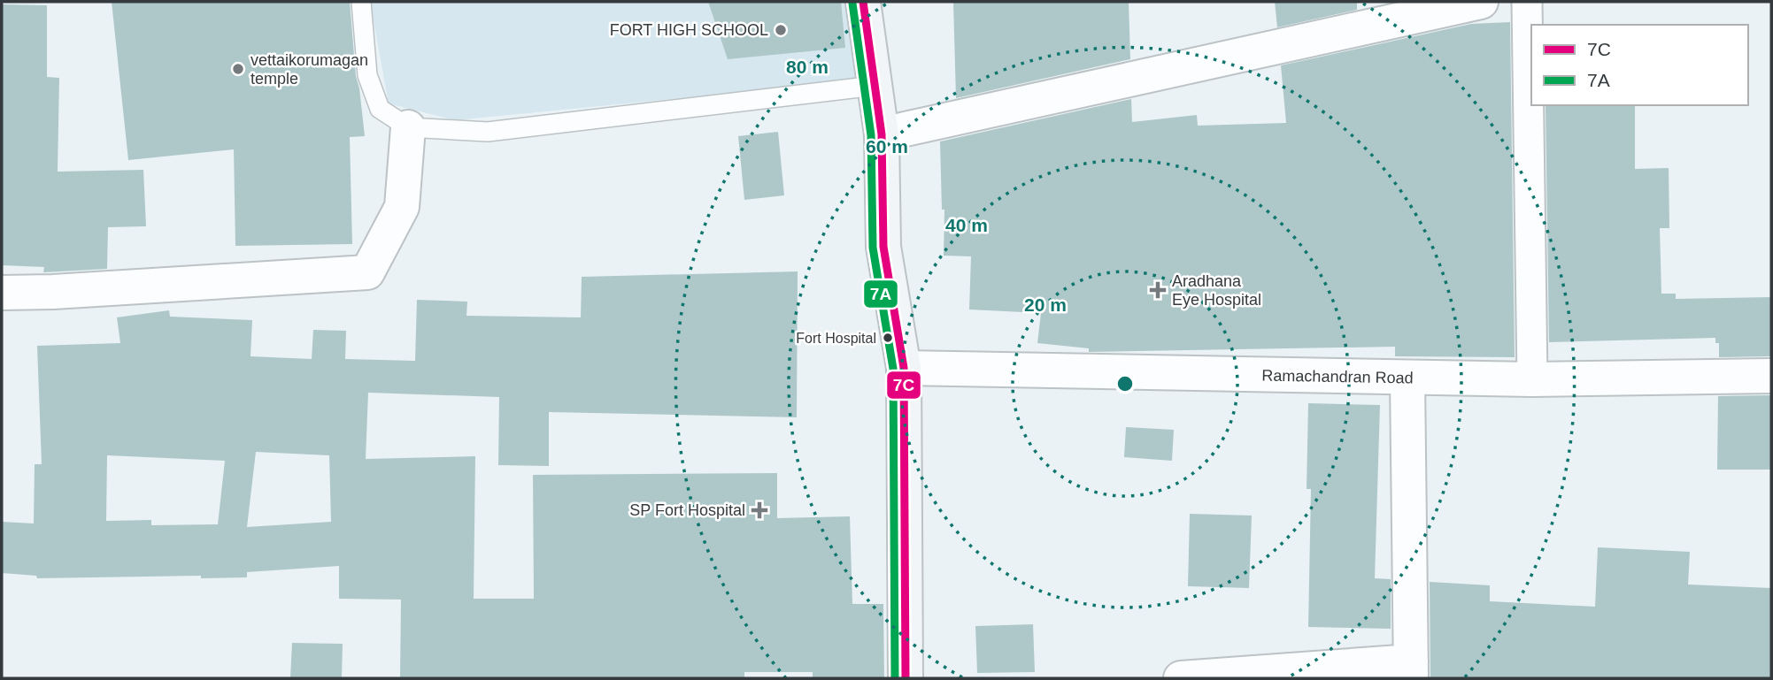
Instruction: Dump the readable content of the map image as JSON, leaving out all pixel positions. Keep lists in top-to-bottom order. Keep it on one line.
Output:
{"streets":{"street":["Ramachandran Road"]},"places":{"other":["FORT HIGH SCHOOL","vettaikorumagan temple","Fort Hospital"],"health":["Aradhana Eye Hospital","SP Fort Hospital"]},"lines":["transit line 7C","transit line 7A"],"legend":["7C","7A"],"rings":["80 m","60 m","40 m","20 m"]}
